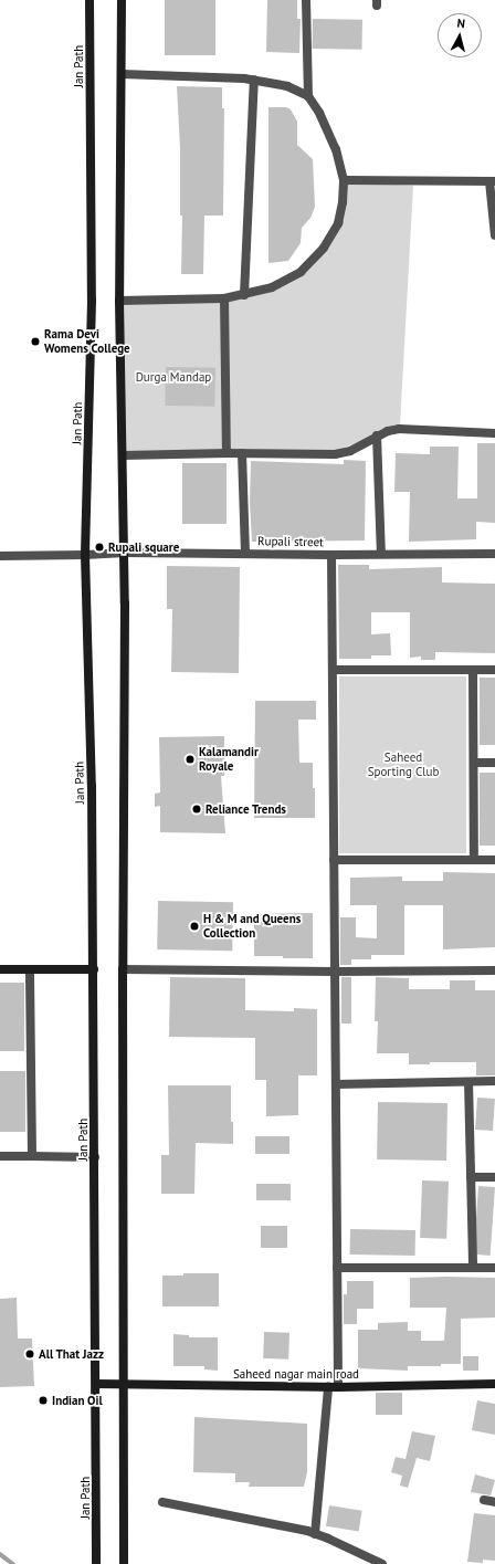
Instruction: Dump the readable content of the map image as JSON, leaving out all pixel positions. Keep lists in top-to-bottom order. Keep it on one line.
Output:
{"streets":{"main road":["Jan Path","Saheed nagar main road"],"street":["Rupali street"]},"crossings":[["Jan Path","Rupali street"],["Jan Path","Saheed nagar main road"]],"parks":["Durga Mandap","Saheed Sporting Club"],"places":["Rama Devi Womens College","Rupali square","Kalamandir Royale","Reliance Trends","H & M and Queens Collection","All That Jazz","Indian Oil"],"north":"top"}
